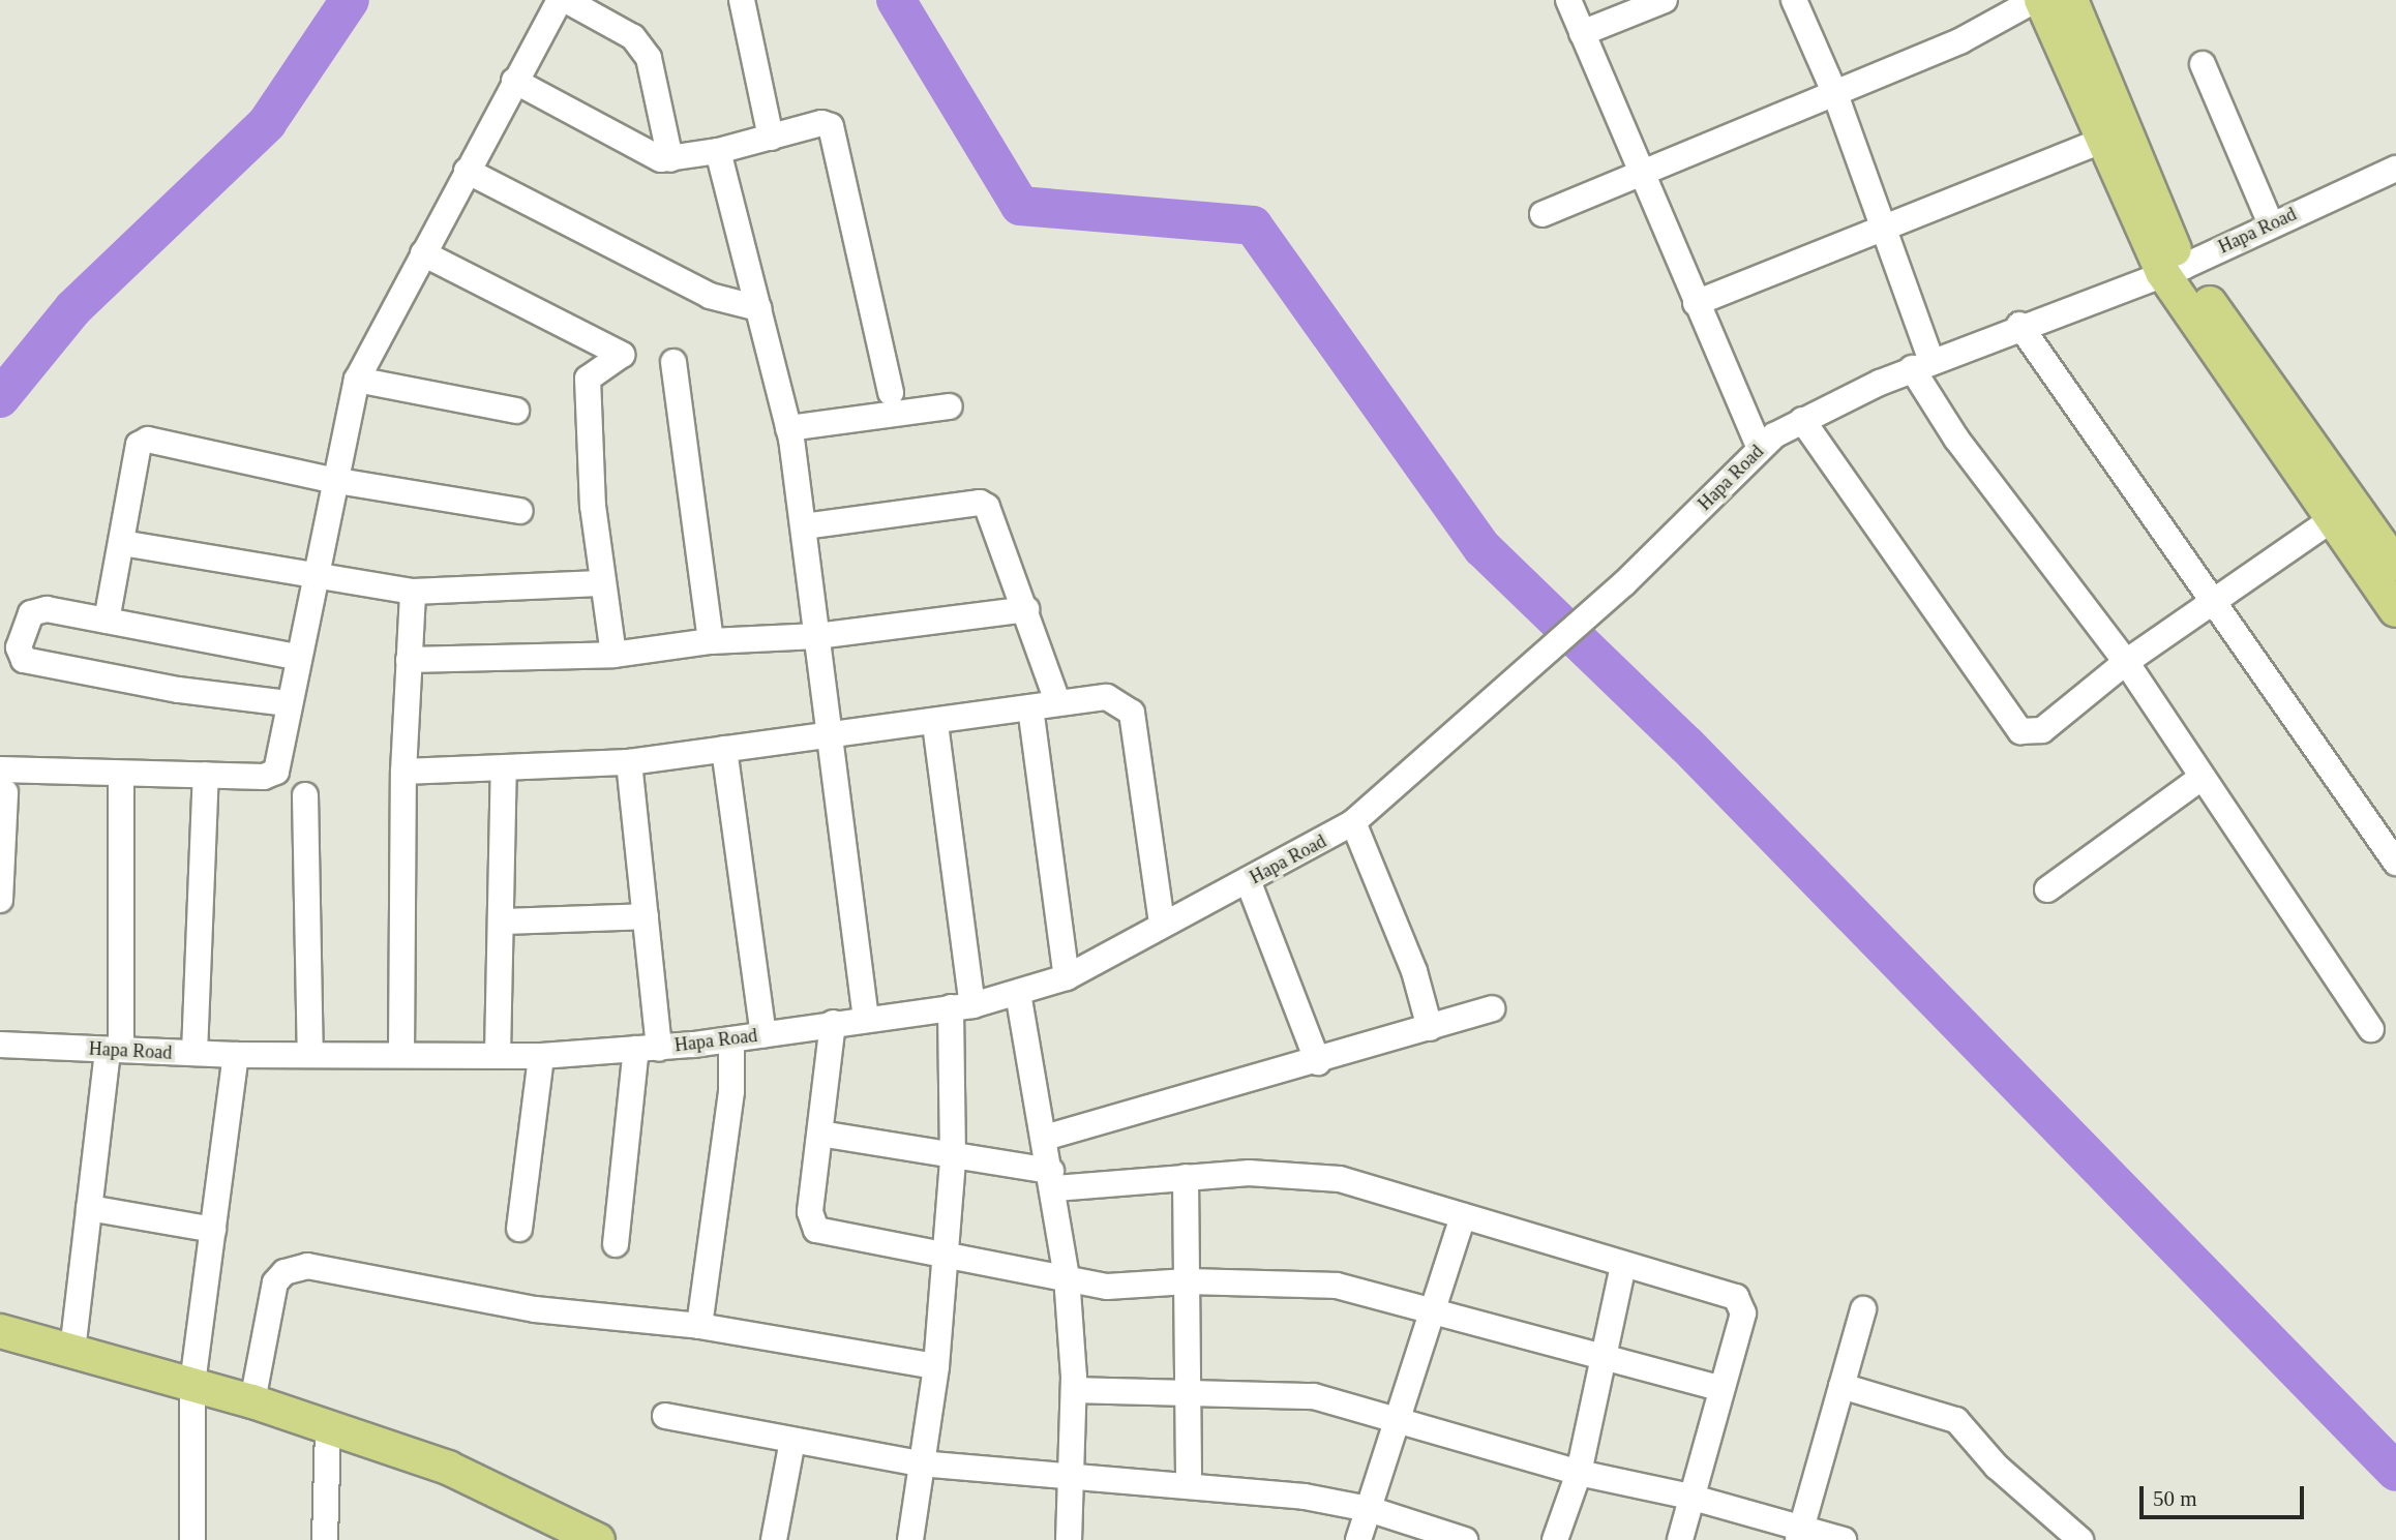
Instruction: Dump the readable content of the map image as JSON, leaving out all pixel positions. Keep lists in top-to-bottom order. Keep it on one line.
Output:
{"streets":{"street":["Hapa Road"]},"scale_bar":"50 m"}
